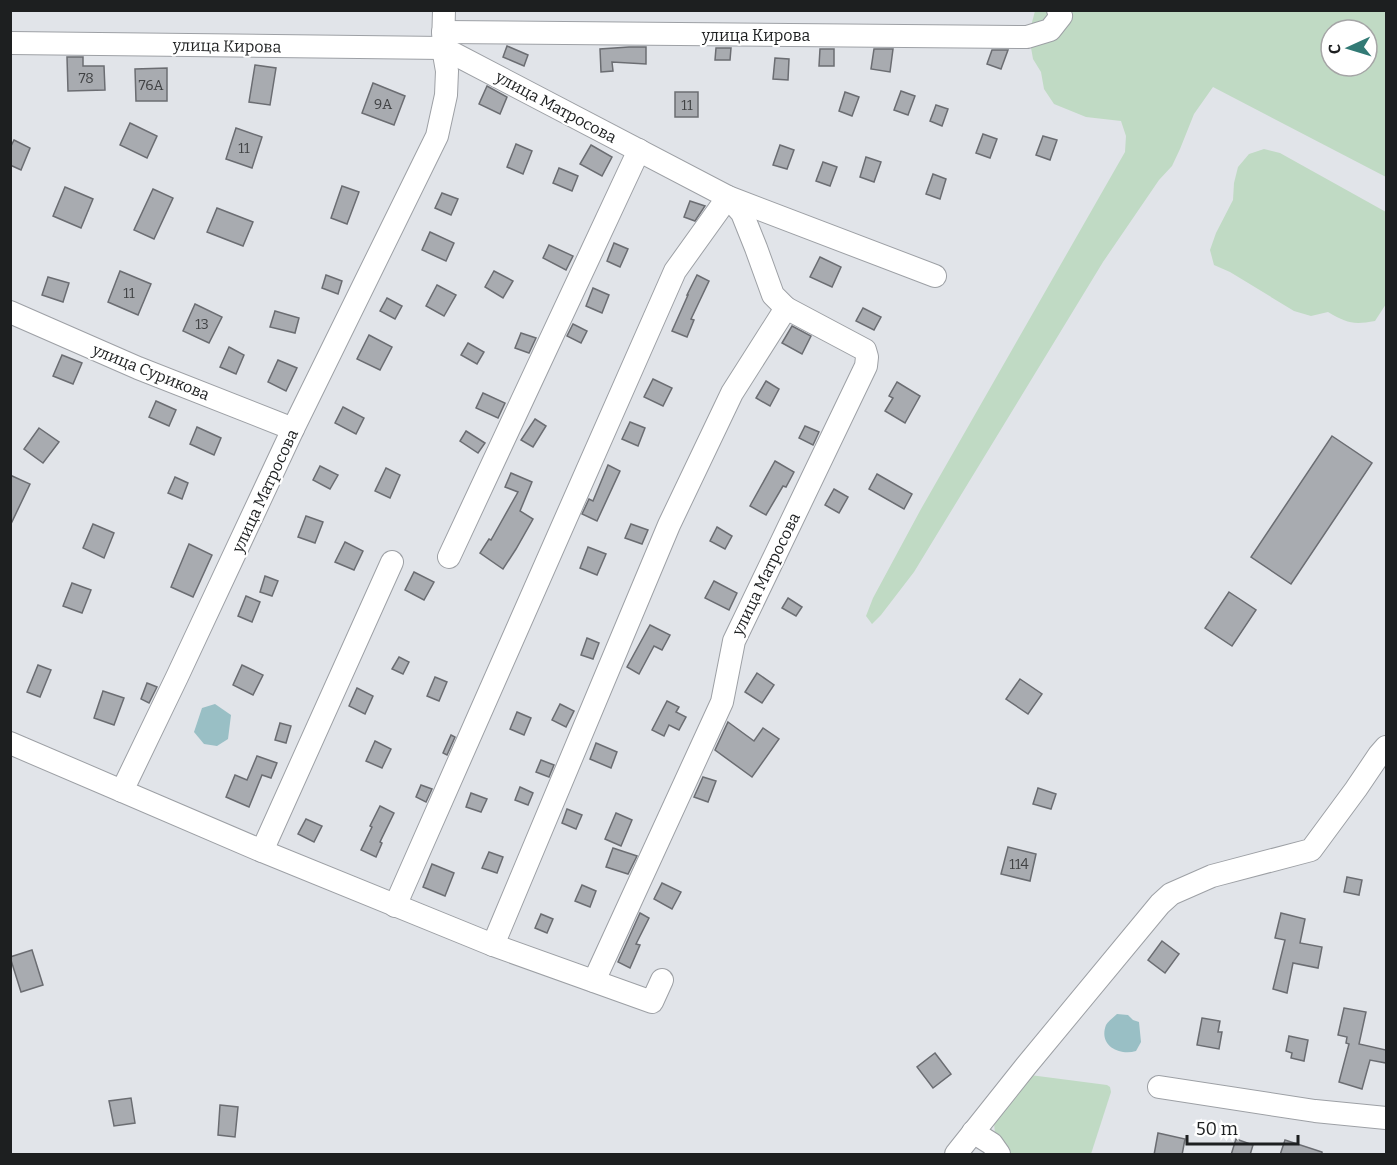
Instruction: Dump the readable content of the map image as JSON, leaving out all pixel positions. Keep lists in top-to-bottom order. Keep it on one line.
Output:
{"streets":{"street":["улица Кирова","улица Матросова","улица Сурикова"]},"crossings":[["улица Кирова","улица Матросова"],["улица Матросова","улица Сурикова"]],"house_numbers":["78","76А","9А","11","11","11","13","114"],"scale_bar":"50 m","north":"left"}
